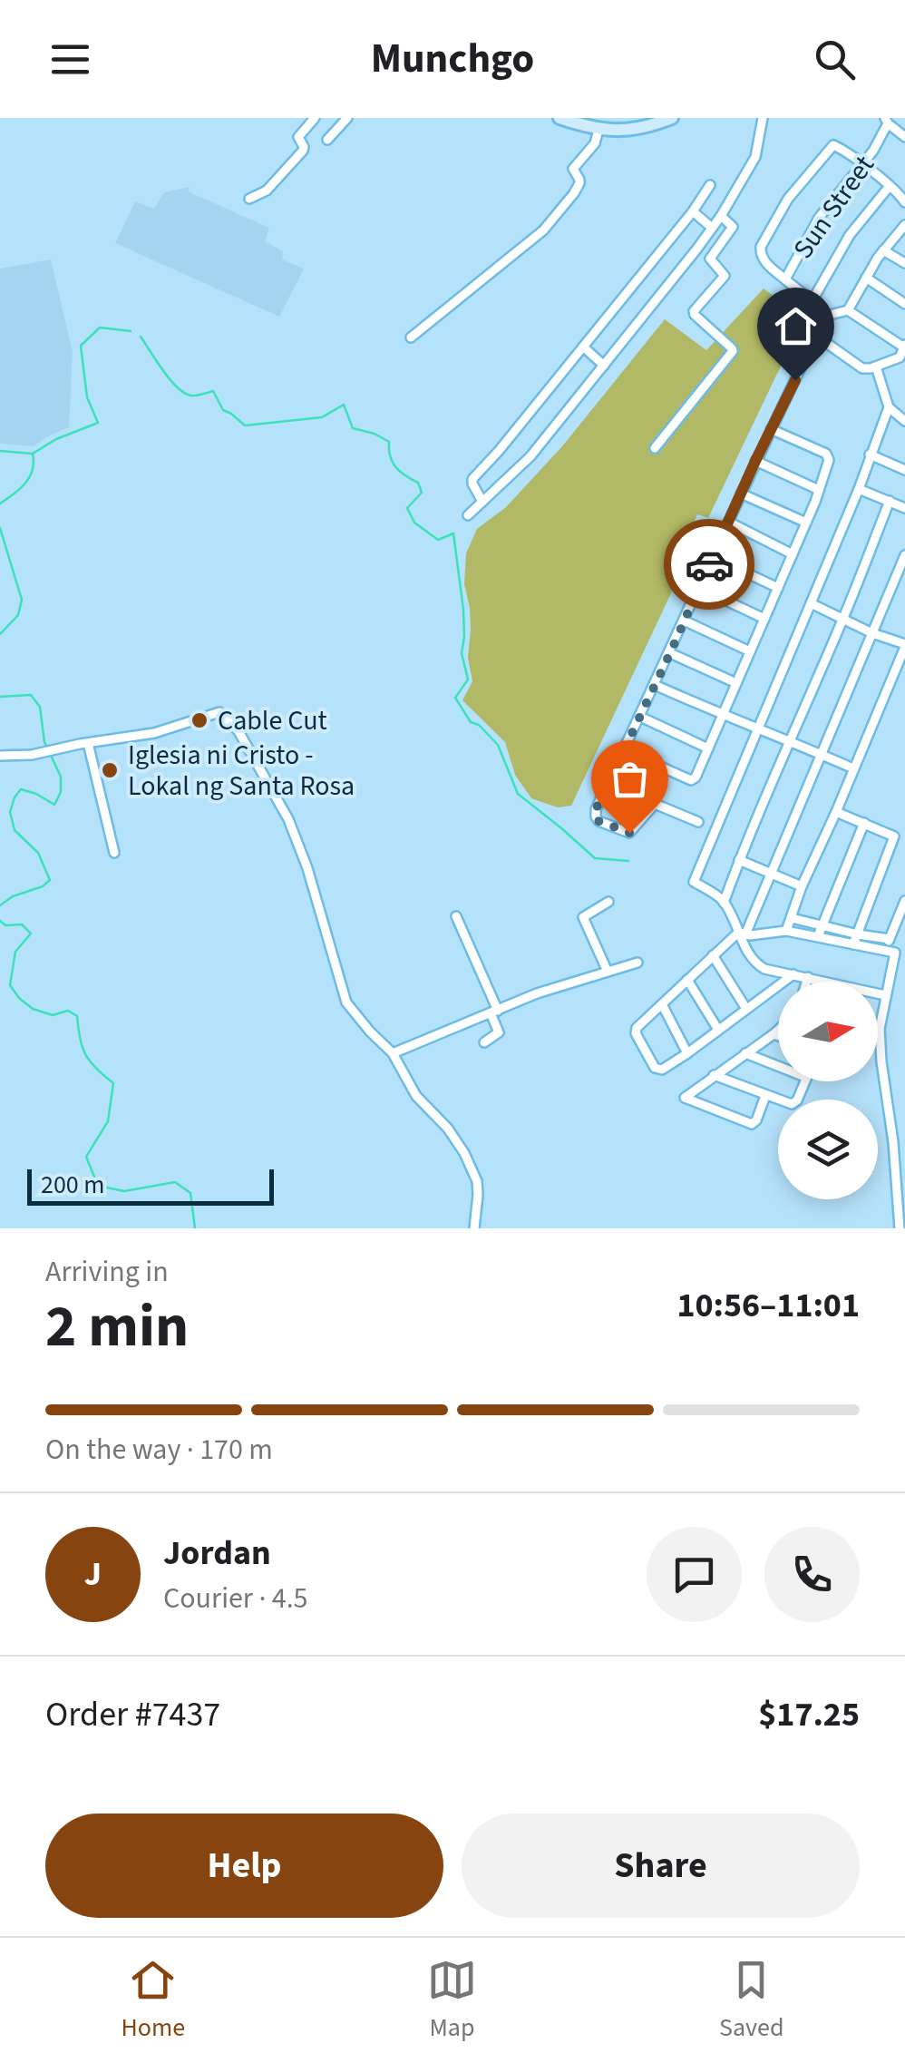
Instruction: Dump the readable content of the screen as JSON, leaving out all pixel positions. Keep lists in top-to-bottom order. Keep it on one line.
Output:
{"streets":{"street":["Sun Street"]},"places":["Cable Cut","Iglesia ni Cristo - Lokal ng Santa Rosa"],"scale_bar":"200 m","north":"right","page":{"header":"Munchgo","scale":"200 m","heading":["2 min","Arriving in","10:56–11:01"],"panel":["Jordan","Courier · 4.5","Order #7437","$17.25"],"bar":"On the way · 170 m","round":"J","buttons":["Help","Share"],"tabs":["Home","Map","Saved"]}}
